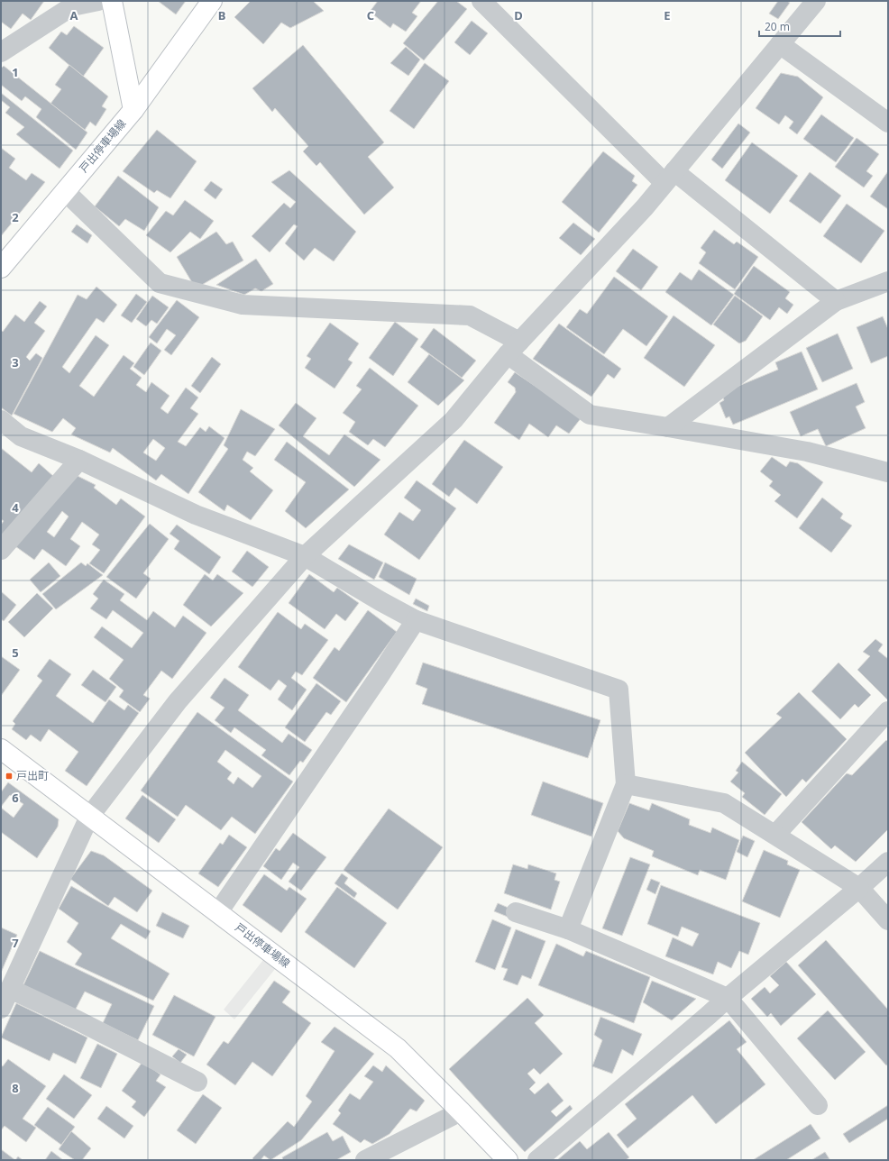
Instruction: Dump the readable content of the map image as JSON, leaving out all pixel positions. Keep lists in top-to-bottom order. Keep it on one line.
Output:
{"streets":{"main road":["戸出停車場線"]},"places":{"transit":["戸出町"]},"scale_bar":"20 m","grid":{"columns":["A","B","C","D","E"],"rows":["1","2","3","4","5","6","7","8"]}}
